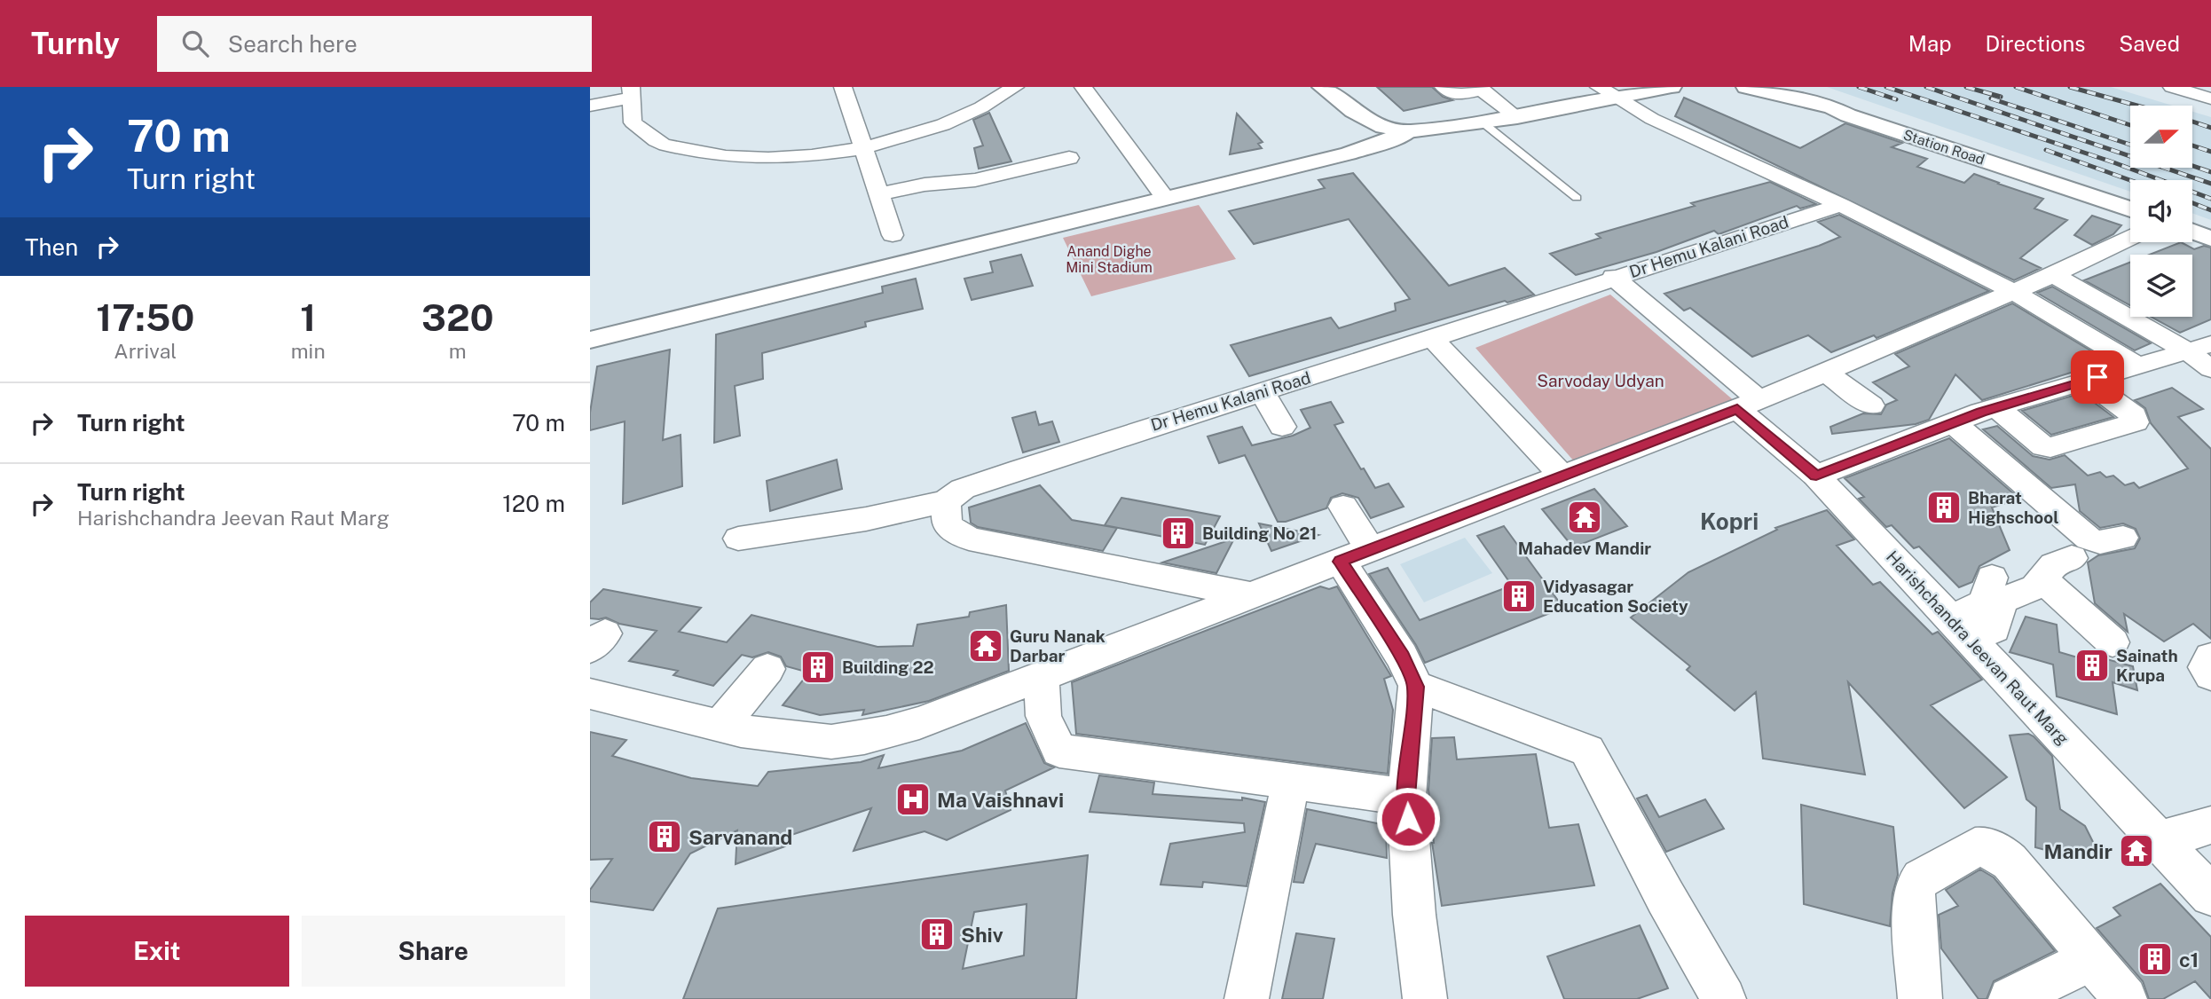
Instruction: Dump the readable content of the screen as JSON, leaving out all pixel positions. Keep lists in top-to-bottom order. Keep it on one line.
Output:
{"streets":{"main road":["Station Road"],"street":["Dr Hemu Kalani Road","Harishchandra Jeevan Raut Marg"]},"crossings":[["Dr Hemu Kalani Road","Harishchandra Jeevan Raut Marg"]],"districts":["Kopri"],"parks":["Anand Dighe Mini Stadium","Sarvoday Udyan"],"places":{"building":["Bharat Highschool","Building No 21","Vidyasagar Education Society","Sainath Krupa","Building 22","Sarvanand","Shiv","c1"],"temple":["Mahadev Mandir","Guru Nanak Darbar","Mandir"],"hospital":["Ma Vaishnavi"]},"north":"right","page":{"header":"Turnly","search":"Search here","nav":["Map","Directions","Saved"],"turn":["70 m","Turn right"],"then":"Then","eta":["17:50","Arrival","1","min","320","m"],"list":[{"name":"Turn right","value":"70 m"},{"name":"Turn right","note":"Harishchandra Jeevan Raut Marg","value":"120 m"}],"buttons":["Exit","Share"]}}
